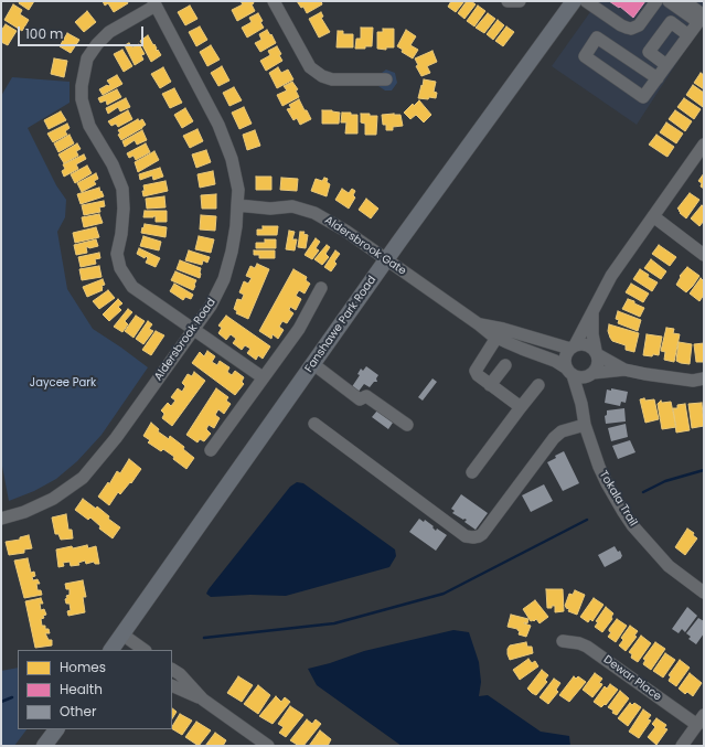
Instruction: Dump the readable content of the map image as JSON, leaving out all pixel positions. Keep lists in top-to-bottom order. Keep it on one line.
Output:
{"streets":{"main road":["Fanshawe Park Road"],"street":["Aldersbrook Gate","Aldersbrook Road","Tokala Trail","Dewar Place"]},"crossings":[["Aldersbrook Gate","Fanshawe Park Road"],["Aldersbrook Gate","Aldersbrook Road"],["Aldersbrook Gate","Tokala Trail"]],"parks":["Jaycee Park"],"legend":["Homes","Health","Other"],"scale_bar":"100 m"}
